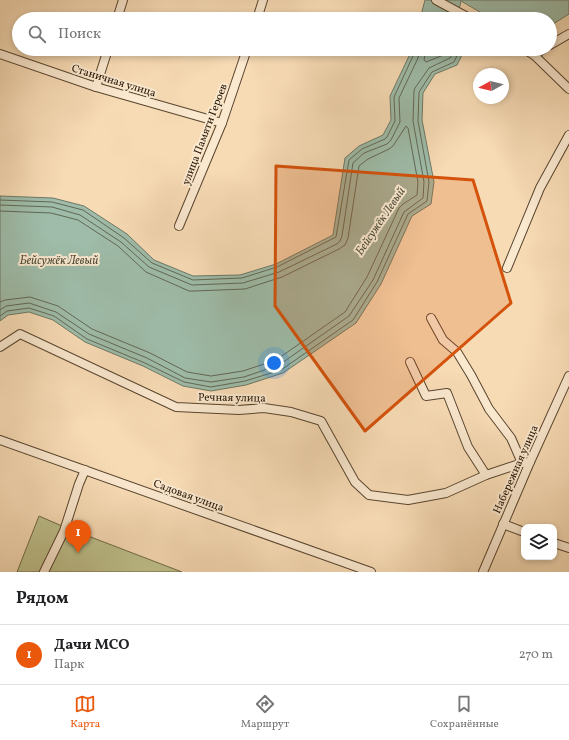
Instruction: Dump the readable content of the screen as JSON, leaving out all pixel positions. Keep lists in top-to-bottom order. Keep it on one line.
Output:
{"streets":{"street":["Станичная улица","улица Памяти Героев","Речная улица","Набережная улица","Садовая улица"]},"crossings":[["Станичная улица","улица Памяти Героев"],["Речная улица","Набережная улица"]],"water":["Бейсужёк Левый"],"north":"left","page":{"search":"Поиск","pins":"1","heading":"Рядом","list":[{"mark":"1","name":"Дачи МСО","note":"Парк","value":"270 m"}],"nav":["Карта","Маршрут","Сохранённые"]}}
